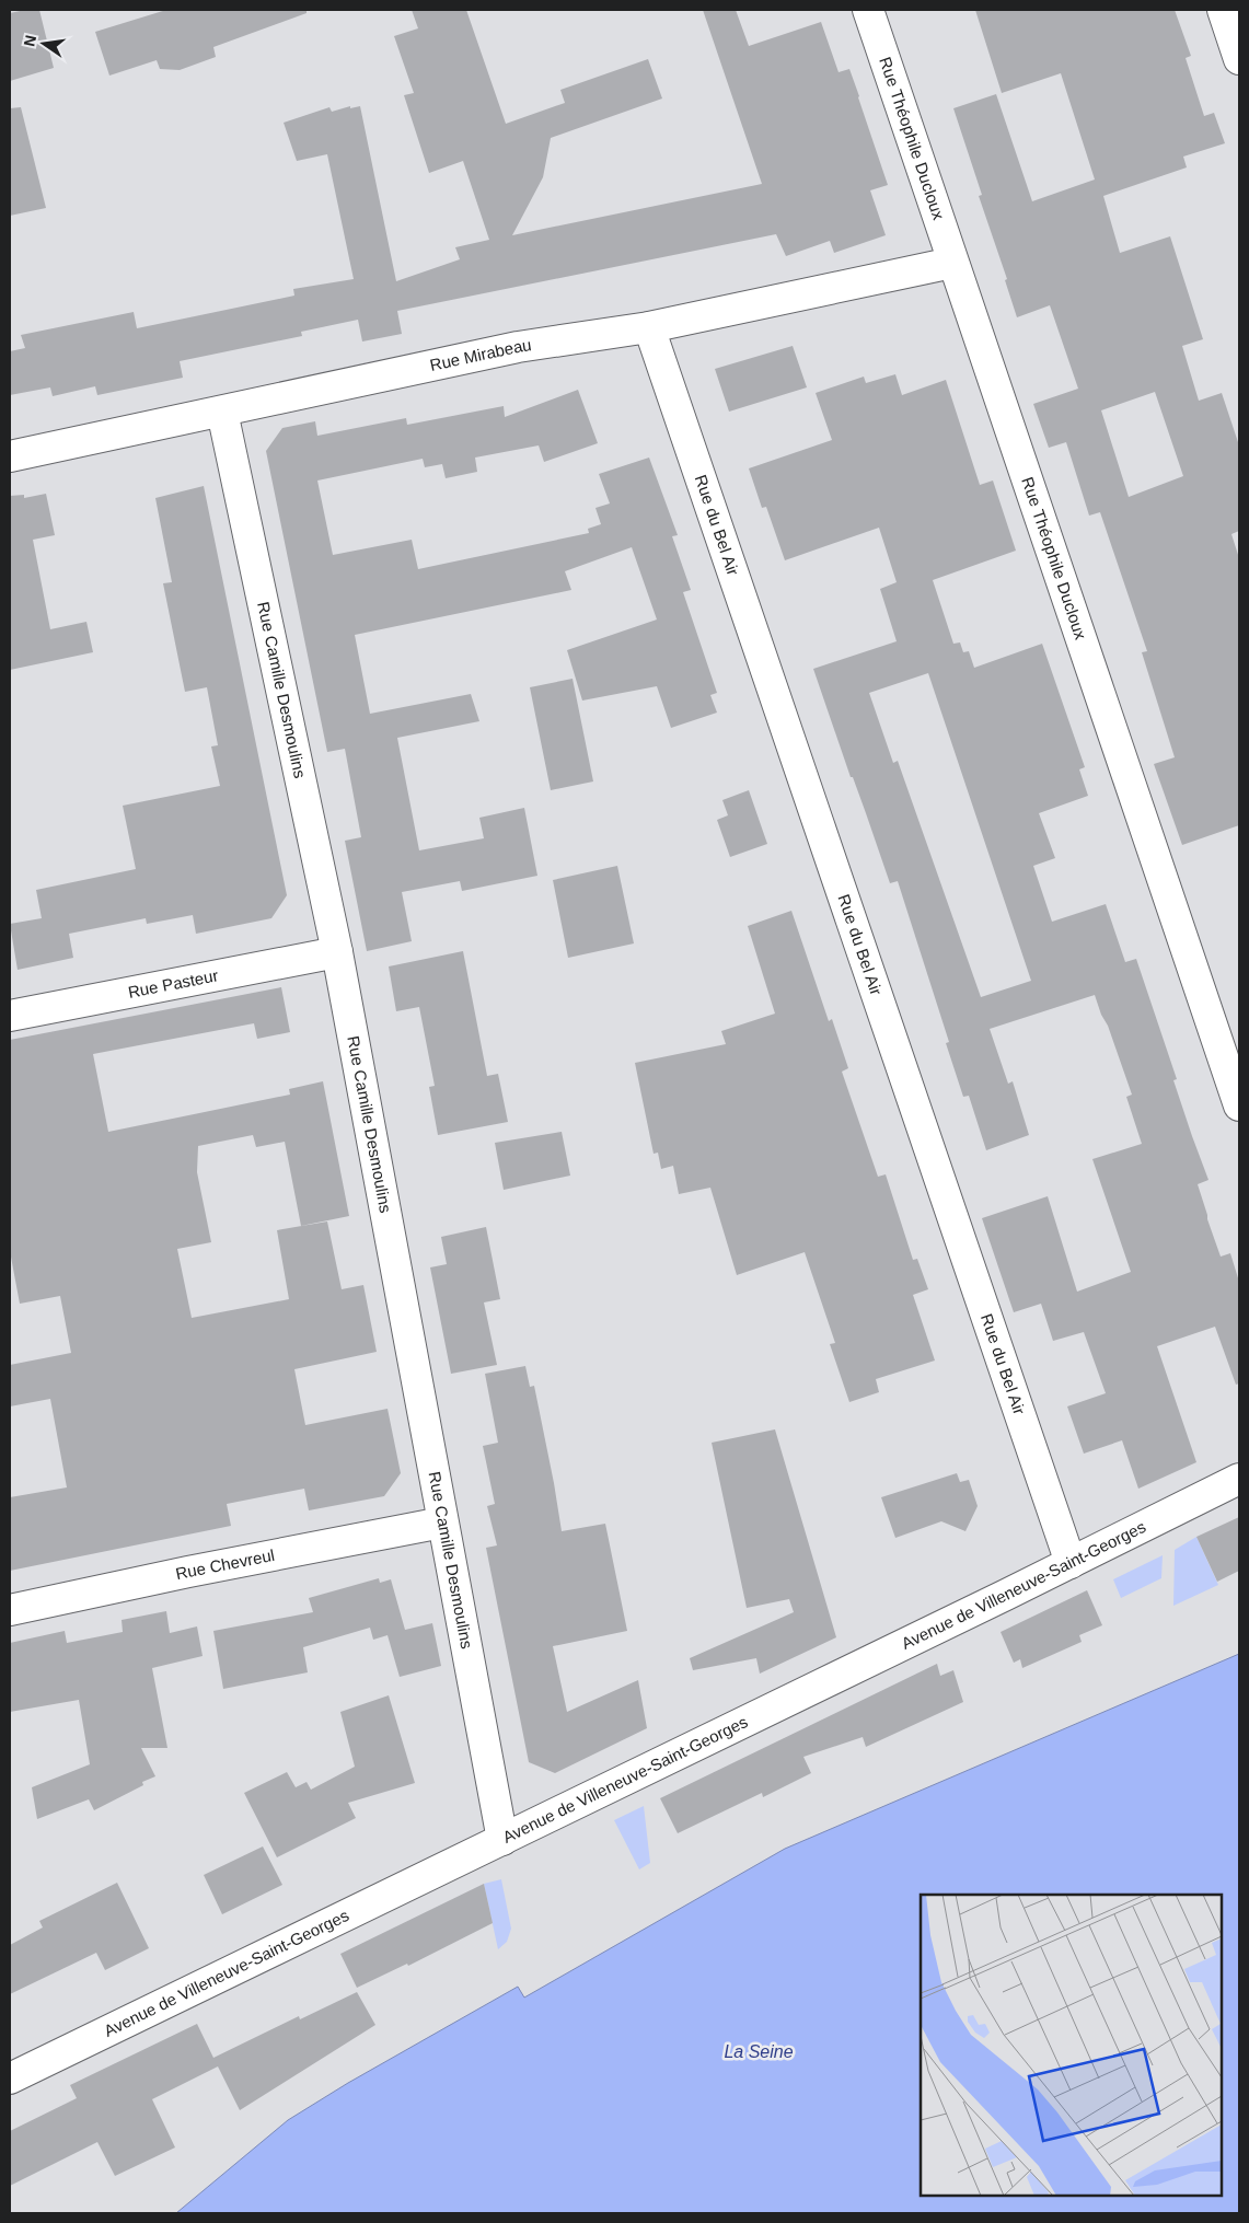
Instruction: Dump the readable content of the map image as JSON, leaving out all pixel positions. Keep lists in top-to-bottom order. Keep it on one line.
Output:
{"streets":{"street":["Rue Théophile Ducloux","Rue Mirabeau","Rue du Bel Air","Rue Camille Desmoulins","Rue Pasteur","Rue Chevreul","Avenue de Villeneuve-Saint-Georges"]},"crossings":[["Rue Théophile Ducloux","Rue Mirabeau"],["Rue Mirabeau","Rue du Bel Air"],["Rue Mirabeau","Rue Camille Desmoulins"],["Rue du Bel Air","Avenue de Villeneuve-Saint-Georges"],["Rue Camille Desmoulins","Rue Pasteur"],["Rue Camille Desmoulins","Rue Chevreul"],["Rue Camille Desmoulins","Avenue de Villeneuve-Saint-Georges"]],"water":["La Seine"],"north":"left"}
